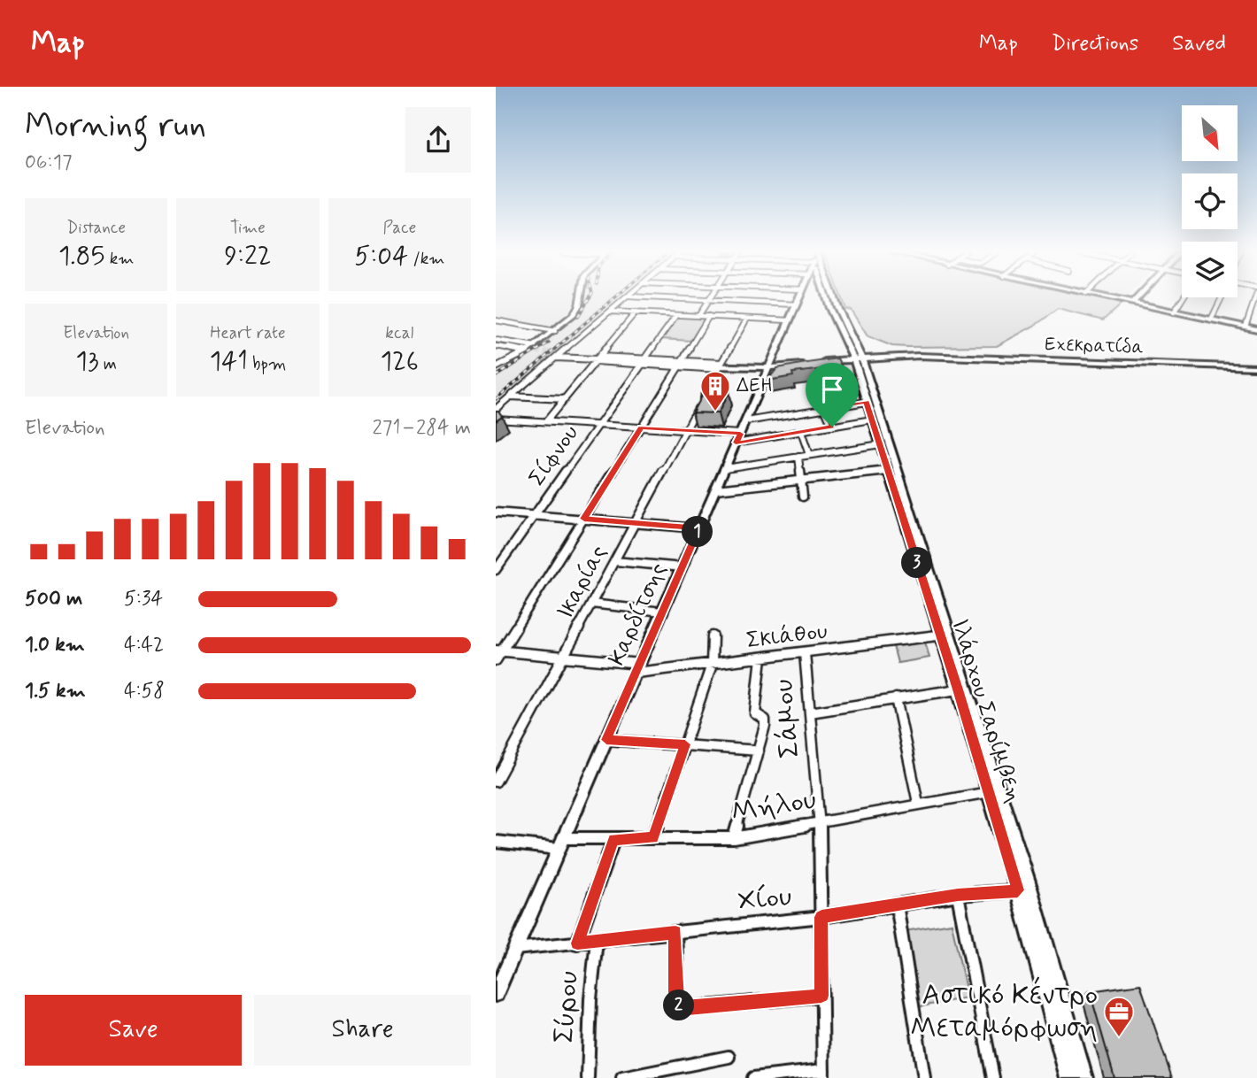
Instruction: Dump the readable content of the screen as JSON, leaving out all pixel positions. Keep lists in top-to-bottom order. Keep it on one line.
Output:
{"streets":{"main road":["Εχεκρατίδα","Καρδίτσης","Ιλάρχου Σαρίμβεη"],"street":["Σίφνου","Ικαρίας","Σκιάθου","Σάμου","Μήλου","Χίου","Σύρου"]},"crossings":[["Εχεκρατίδα","Ικαρίας"],["Εχεκρατίδα","Καρδίτσης"],["Εχεκρατίδα","Ιλάρχου Σαρίμβεη"],["Ικαρίας","Σκιάθου"],["Καρδίτσης","Σκιάθου"],["Καρδίτσης","Μήλου"],["Καρδίτσης","Χίου"],["Σκιάθου","Ιλάρχου Σαρίμβεη"],["Σκιάθου","Σάμου"],["Ιλάρχου Σαρίμβεη","Μήλου"],["Ιλάρχου Σαρίμβεη","Χίου"],["Σάμου","Μήλου"],["Σάμου","Χίου"],["Χίου","Σύρου"]],"places":{"building":["ΔΕΗ"],"office":["Αστικό Κέντρο Μεταμόρφωση"]},"north":"bottom right","page":{"header":"Map","nav":["Map","Directions","Saved"],"heading":["Morning run","06:17"],"stats":[["Distance","1.85 km"],["Time","9:22"],["Pace","5:04 /km"],["Elevation","13 m"],["Heart rate","141 bpm"],["kcal","126"]],"chart":["Elevation","271–284 m"],"pins":["1","3","2"],"list":[{"name":"500 m","note":"5:34"},{"name":"1.0 km","note":"4:42"},{"name":"1.5 km","note":"4:58"}],"buttons":["Save","Share"]}}
